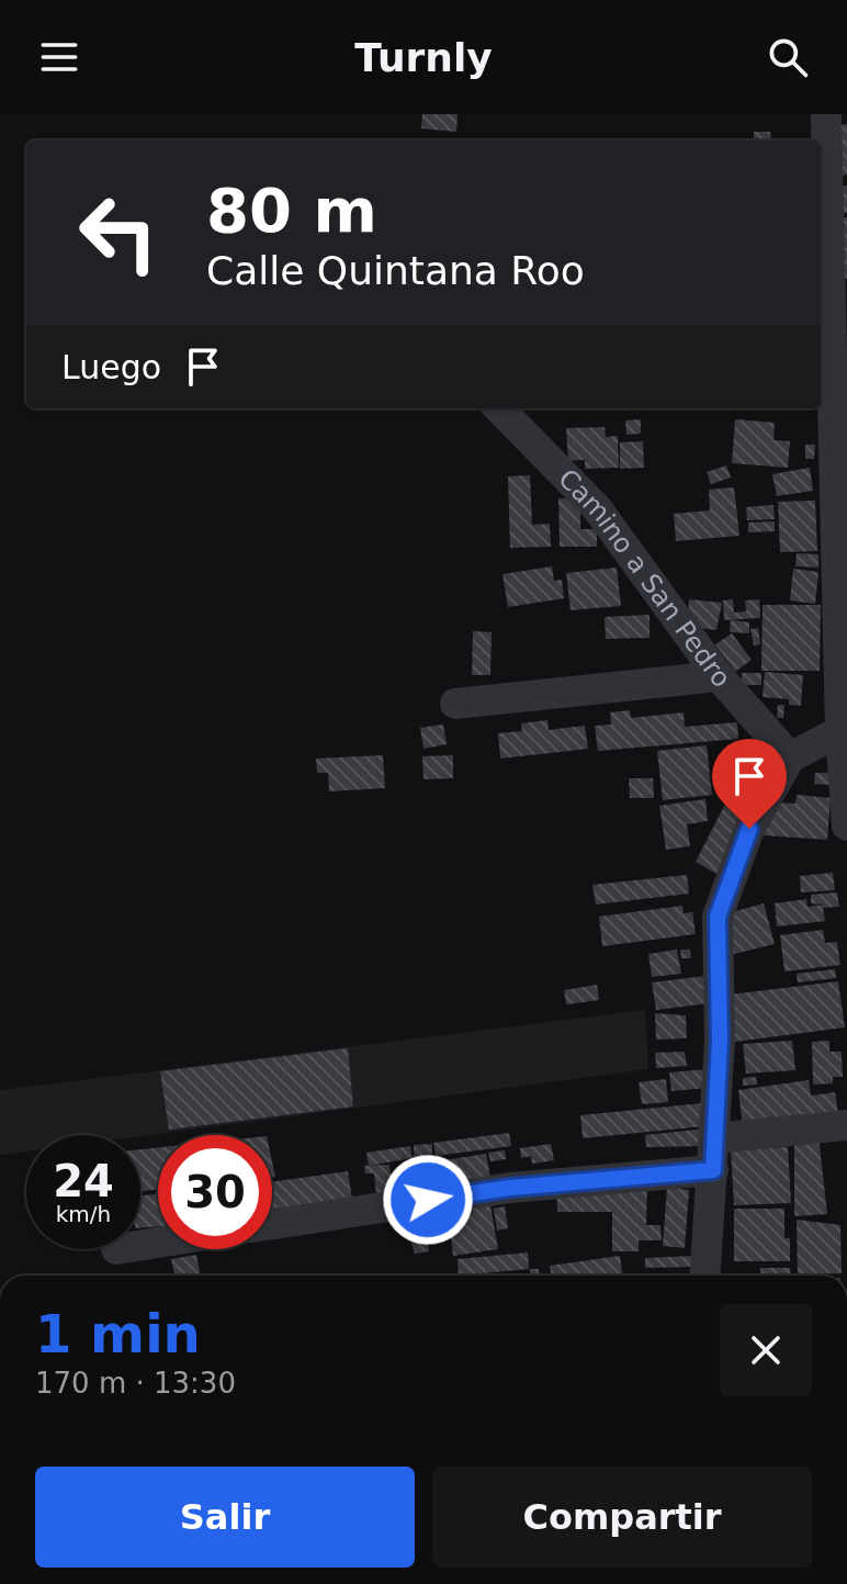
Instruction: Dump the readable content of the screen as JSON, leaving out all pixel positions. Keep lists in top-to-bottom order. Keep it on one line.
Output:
{"streets":{"street":["Camino a San Pedro"]},"page":{"header":"Turnly","turn":["80 m","Calle Quintana Roo"],"then":"Luego","speed":"24 km/h","limit":"30","heading":["1 min","170 m · 13:30"],"buttons":["Salir","Compartir"]}}
